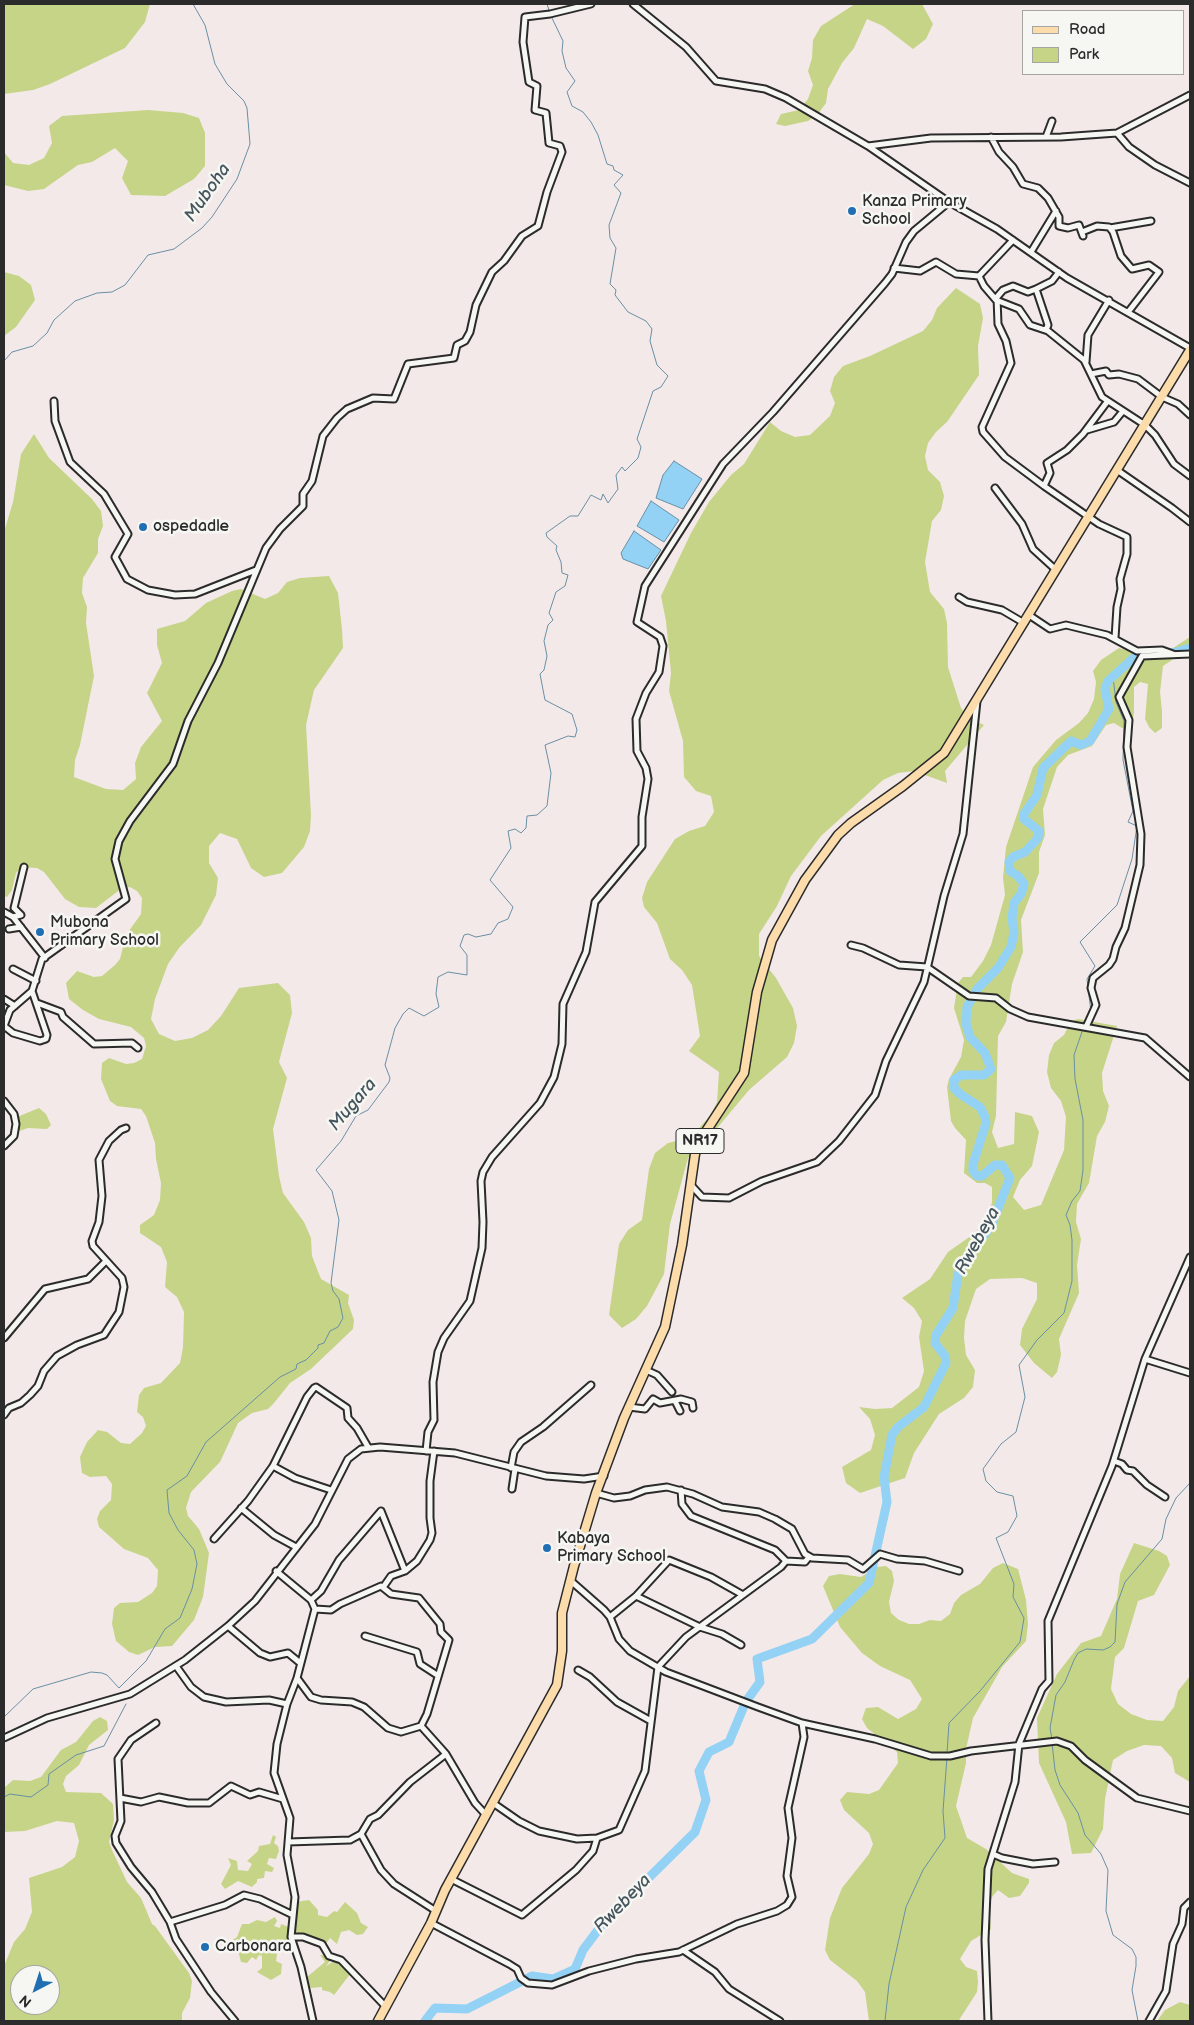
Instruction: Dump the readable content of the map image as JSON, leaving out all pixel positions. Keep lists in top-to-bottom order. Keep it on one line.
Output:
{"streets":{"main road":["NR17"]},"water":["Muboha","Mugara","Rwebeya"],"places":["Kanza Primary School","ospedadle","Mubona Primary School","Kabaya Primary School","Carbonara"],"legend":["Road","Park"],"north":"bottom left"}
